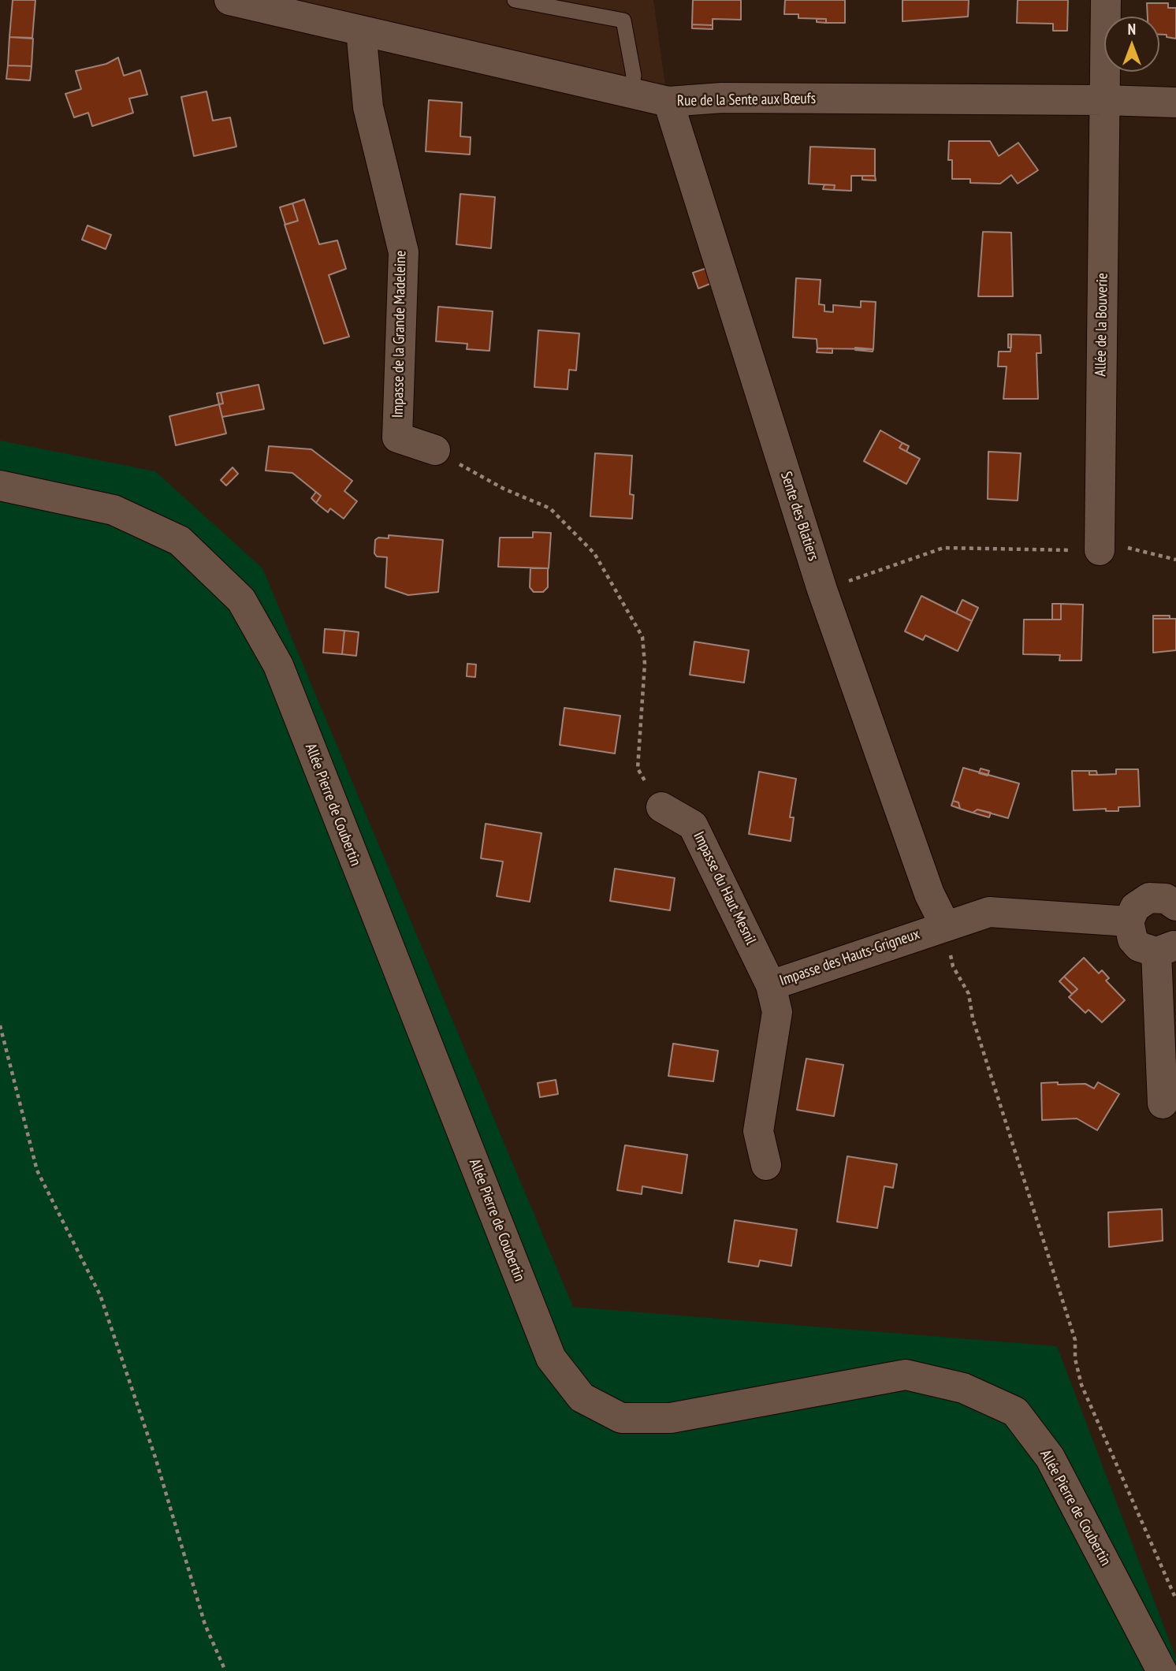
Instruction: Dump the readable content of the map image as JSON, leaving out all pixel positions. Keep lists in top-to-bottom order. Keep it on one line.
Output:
{"streets":{"street":["Rue de la Sente aux Bœufs","Allée de la Bouverie","Impasse de la Grande Madeleine","Sente des Blatiers","Allée Pierre de Coubertin","Impasse du Haut Mesnil","Impasse des Hauts-Grigneux"]},"crossings":[["Rue de la Sente aux Bœufs","Allée de la Bouverie"],["Rue de la Sente aux Bœufs","Impasse de la Grande Madeleine"],["Rue de la Sente aux Bœufs","Sente des Blatiers"],["Sente des Blatiers","Impasse des Hauts-Grigneux"],["Impasse du Haut Mesnil","Impasse des Hauts-Grigneux"]],"north":"top"}
